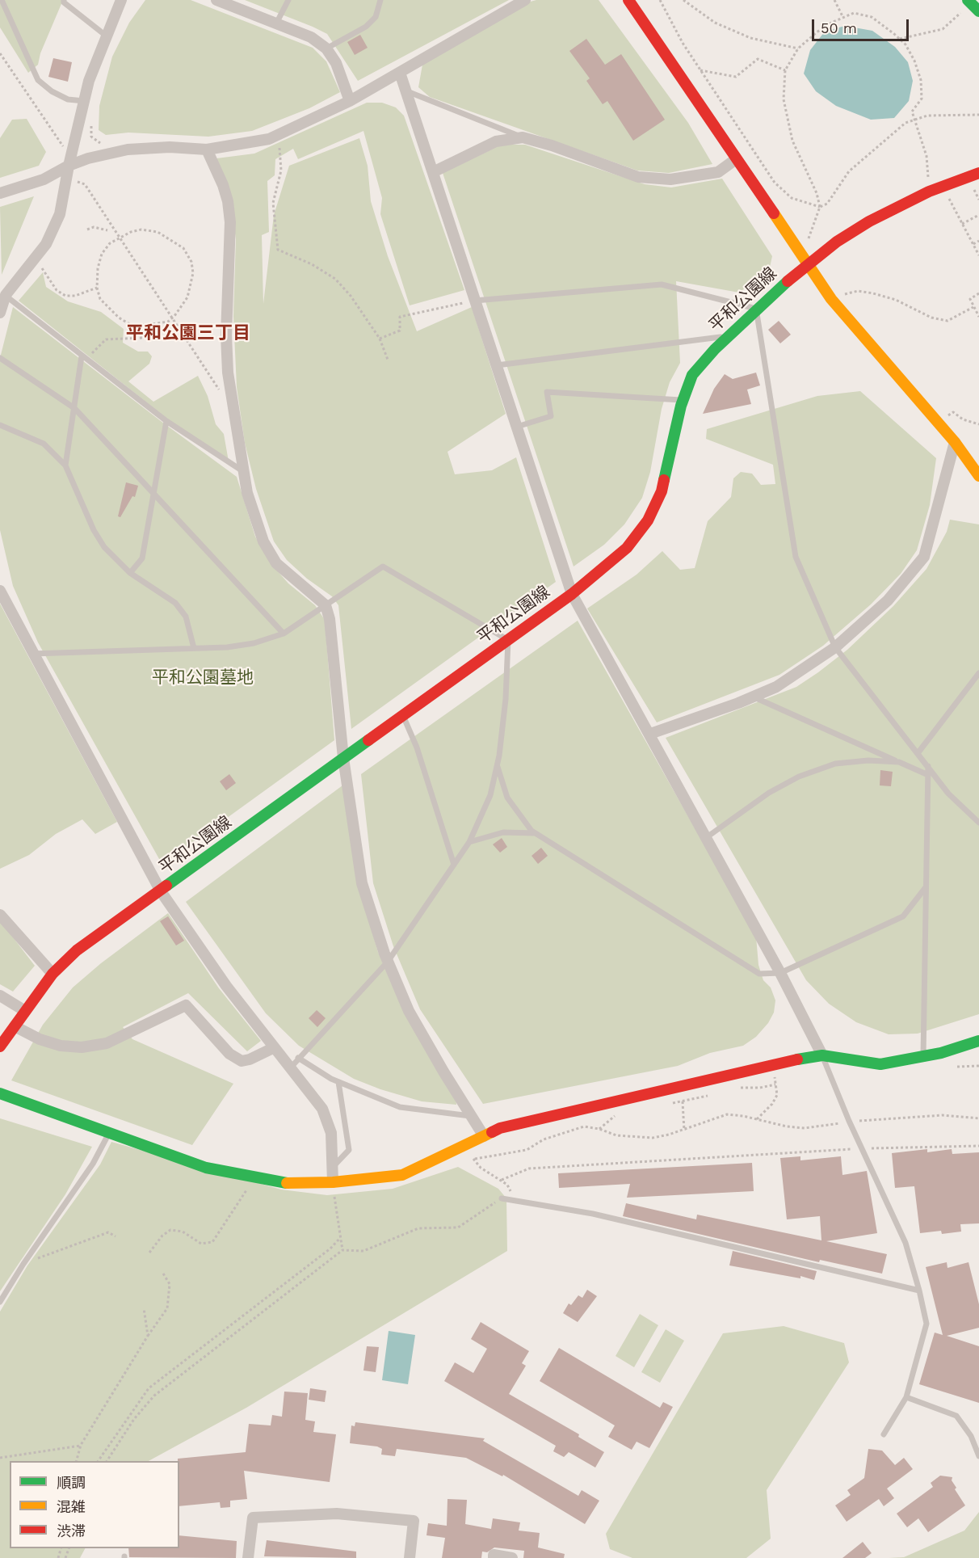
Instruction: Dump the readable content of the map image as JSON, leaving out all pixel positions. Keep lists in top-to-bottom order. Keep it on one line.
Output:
{"streets":{"street":["平和公園線"]},"districts":["平和公園三丁目"],"parks":["平和公園墓地"],"legend":["順調","混雑","渋滞"],"scale_bar":"50 m"}
